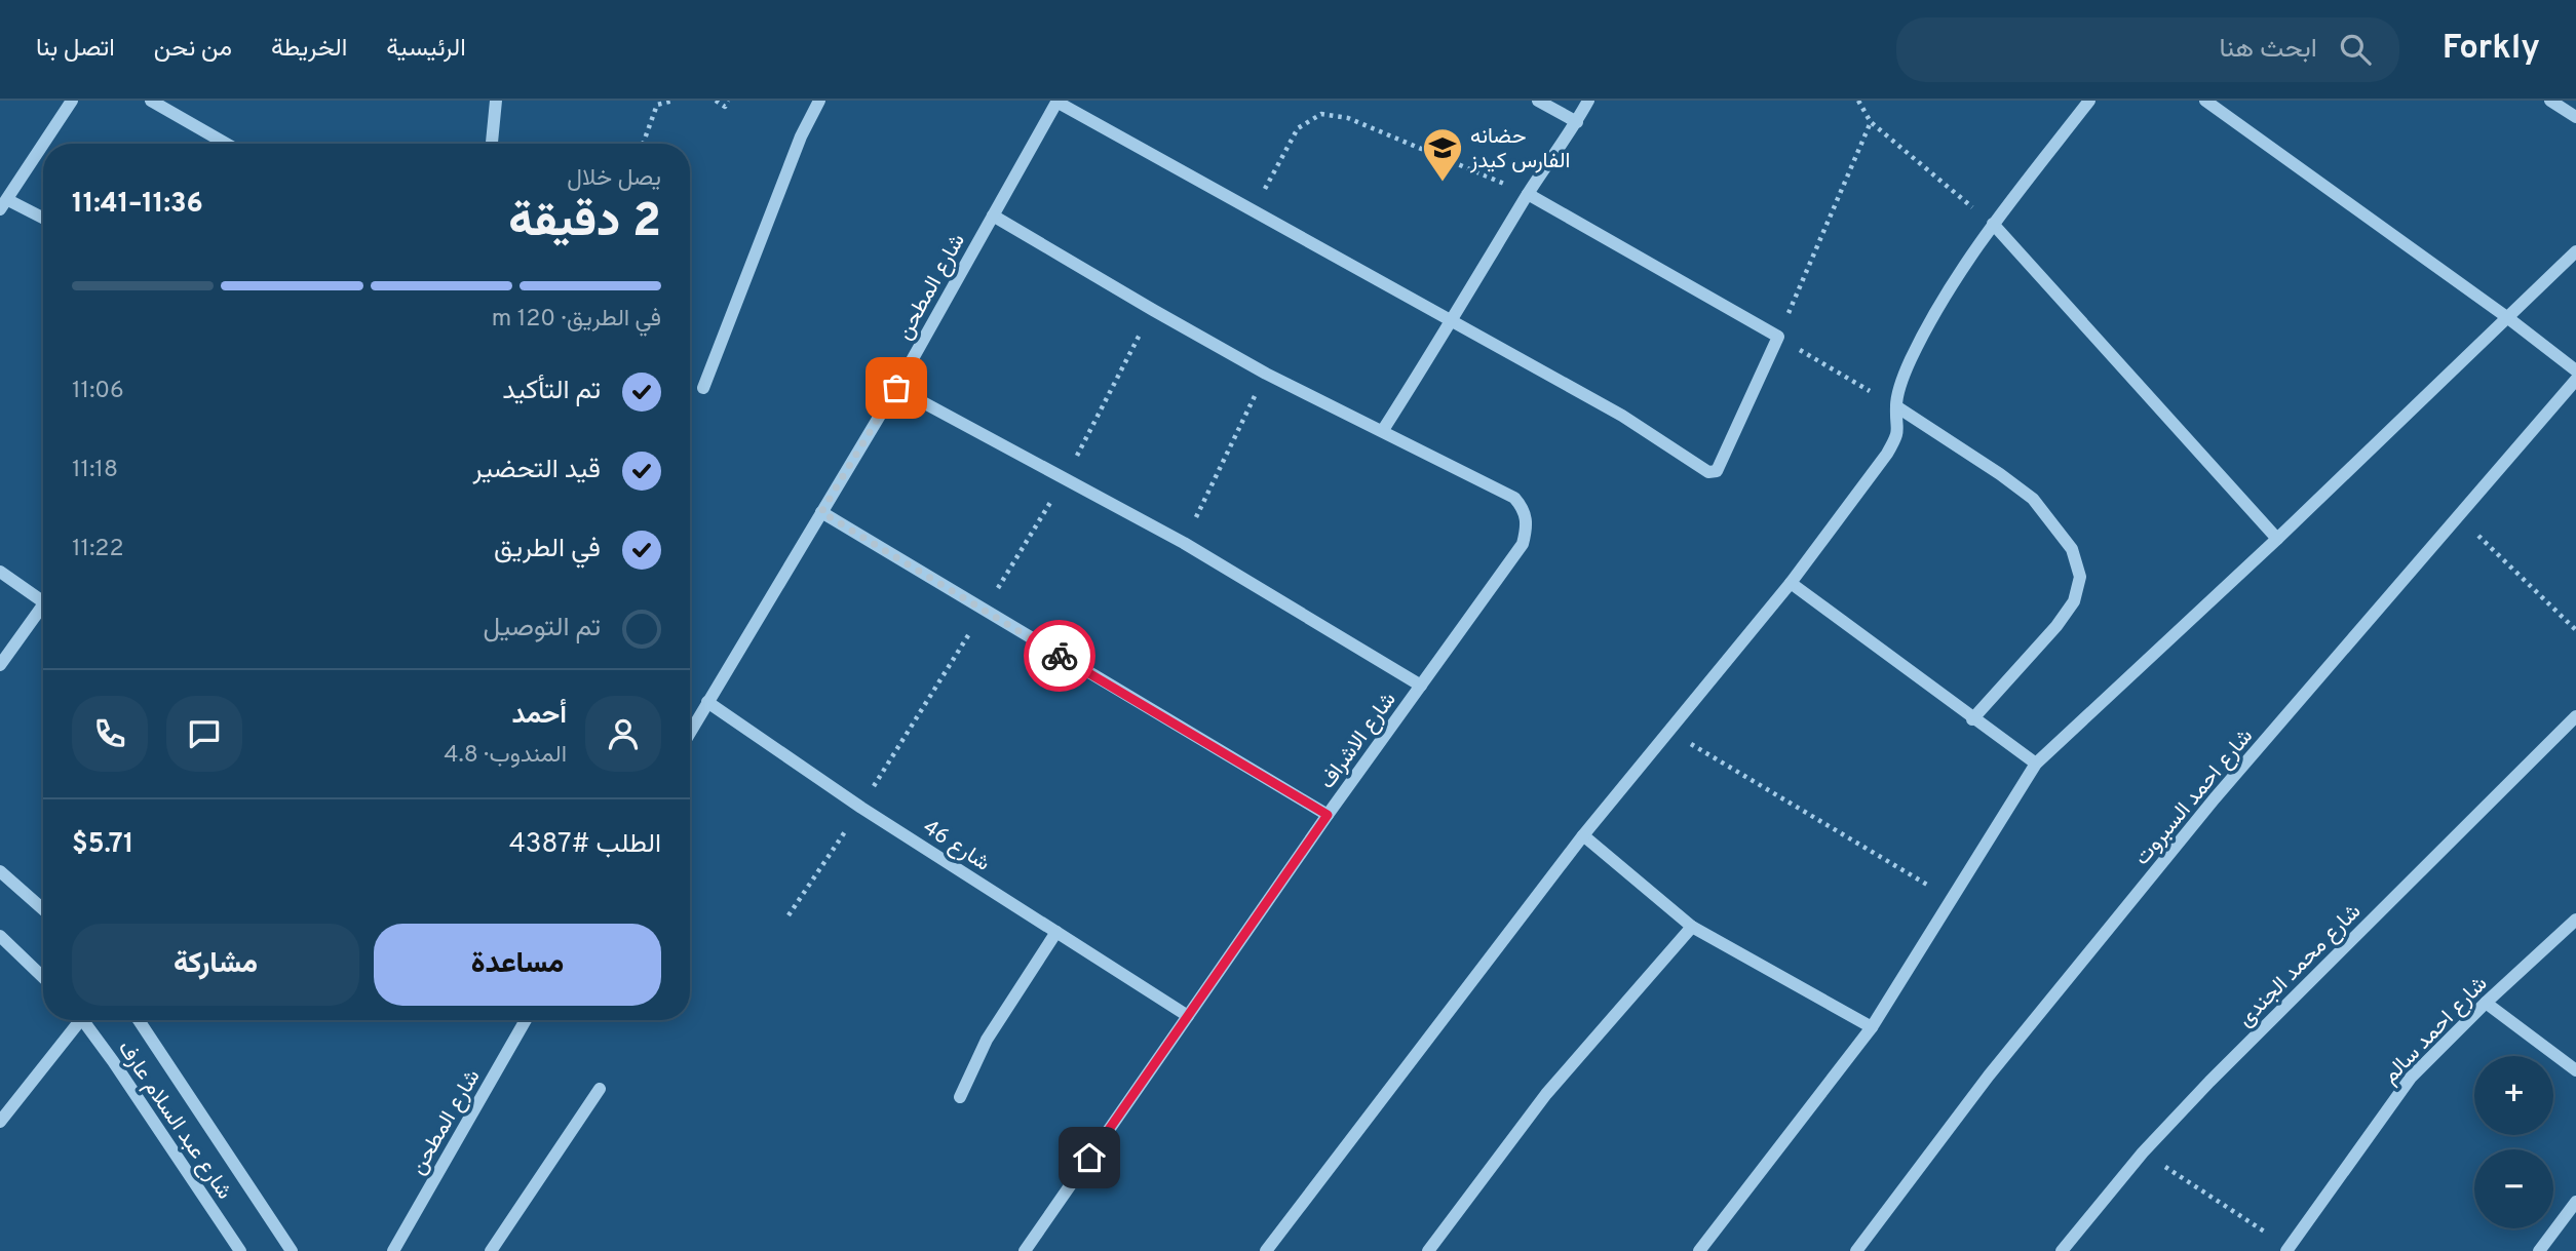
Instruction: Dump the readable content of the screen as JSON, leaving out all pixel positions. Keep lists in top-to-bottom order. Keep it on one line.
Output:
{"streets":{"street":["شارع المطحن","شارع الاشراف","شارع احمد السبروت","شارع 46","شارع محمد الجندى","شارع احمد سالم","شارع عبد السلام عارف"]},"crossings":[["شارع المطحن","شارع 46"],["شارع الاشراف","شارع 46"]],"places":{"school or university":["حضانه الفارس كيدز"]},"page":{"header":"Forkly","search":"ابحث هنا","nav":["الرئيسية","الخريطة","من نحن","اتصل بنا"],"heading":["2 دقيقة","يصل خلال","11:36–11:41"],"panel":["أحمد","المندوب · 4.8","الطلب #4387","$5.71"],"bar":"في الطريق · 120 m","list":[["تم التأكيد","11:06"],["قيد التحضير","11:18"],["في الطريق","11:22"],"تم التوصيل"],"buttons":["مساعدة","مشاركة"],"map_buttons":["+","−"]}}
